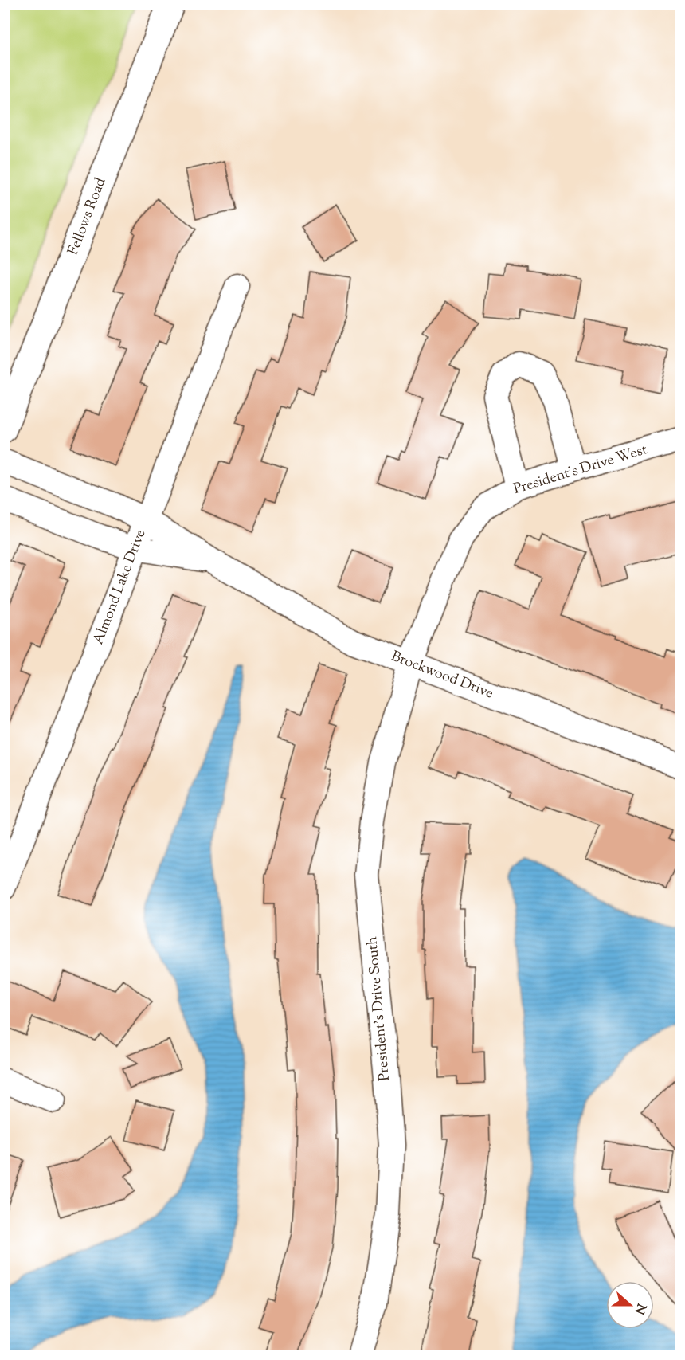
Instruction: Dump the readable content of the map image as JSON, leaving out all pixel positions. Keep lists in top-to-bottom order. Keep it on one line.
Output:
{"streets":{"street":["Fellows Road","President's Drive West","Almond Lake Drive","Brockwood Drive","President's Drive South"]},"crossings":[["President's Drive West","Brockwood Drive"],["President's Drive West","President's Drive South"],["Almond Lake Drive","Brockwood Drive"],["Brockwood Drive","President's Drive South"]],"north":"right"}
